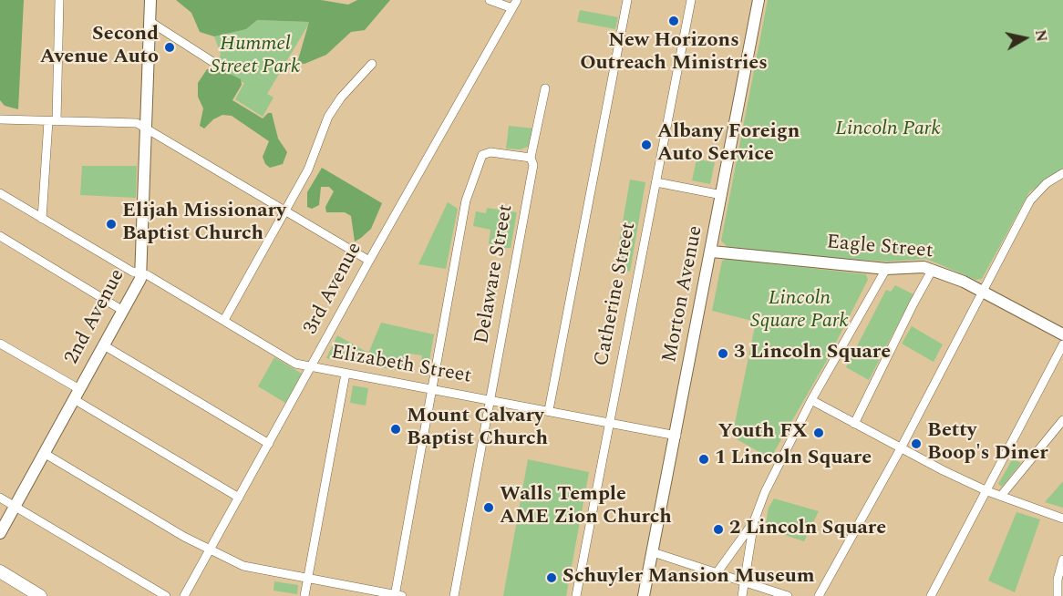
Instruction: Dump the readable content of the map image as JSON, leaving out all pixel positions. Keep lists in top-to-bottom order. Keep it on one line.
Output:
{"streets":{"street":["Eagle Street","Delaware Street","3rd Avenue","Catherine Street","Morton Avenue","2nd Avenue","Elizabeth Street"]},"crossings":[["Eagle Street","Morton Avenue"],["Delaware Street","Elizabeth Street"],["3rd Avenue","Elizabeth Street"],["Catherine Street","Elizabeth Street"],["Morton Avenue","Elizabeth Street"],["2nd Avenue","Elizabeth Street"]],"parks":["Hummel Street Park","Lincoln Park","Lincoln Square Park"],"places":["New Horizons Outreach Ministries","Second Avenue Auto","Albany Foreign Auto Service","Elijah Missionary Baptist Church","3 Lincoln Square","Mount Calvary Baptist Church","Youth FX","Betty Boop's Diner","1 Lincoln Square","Walls Temple AME Zion Church","2 Lincoln Square","Schuyler Mansion Museum"],"north":"right"}
